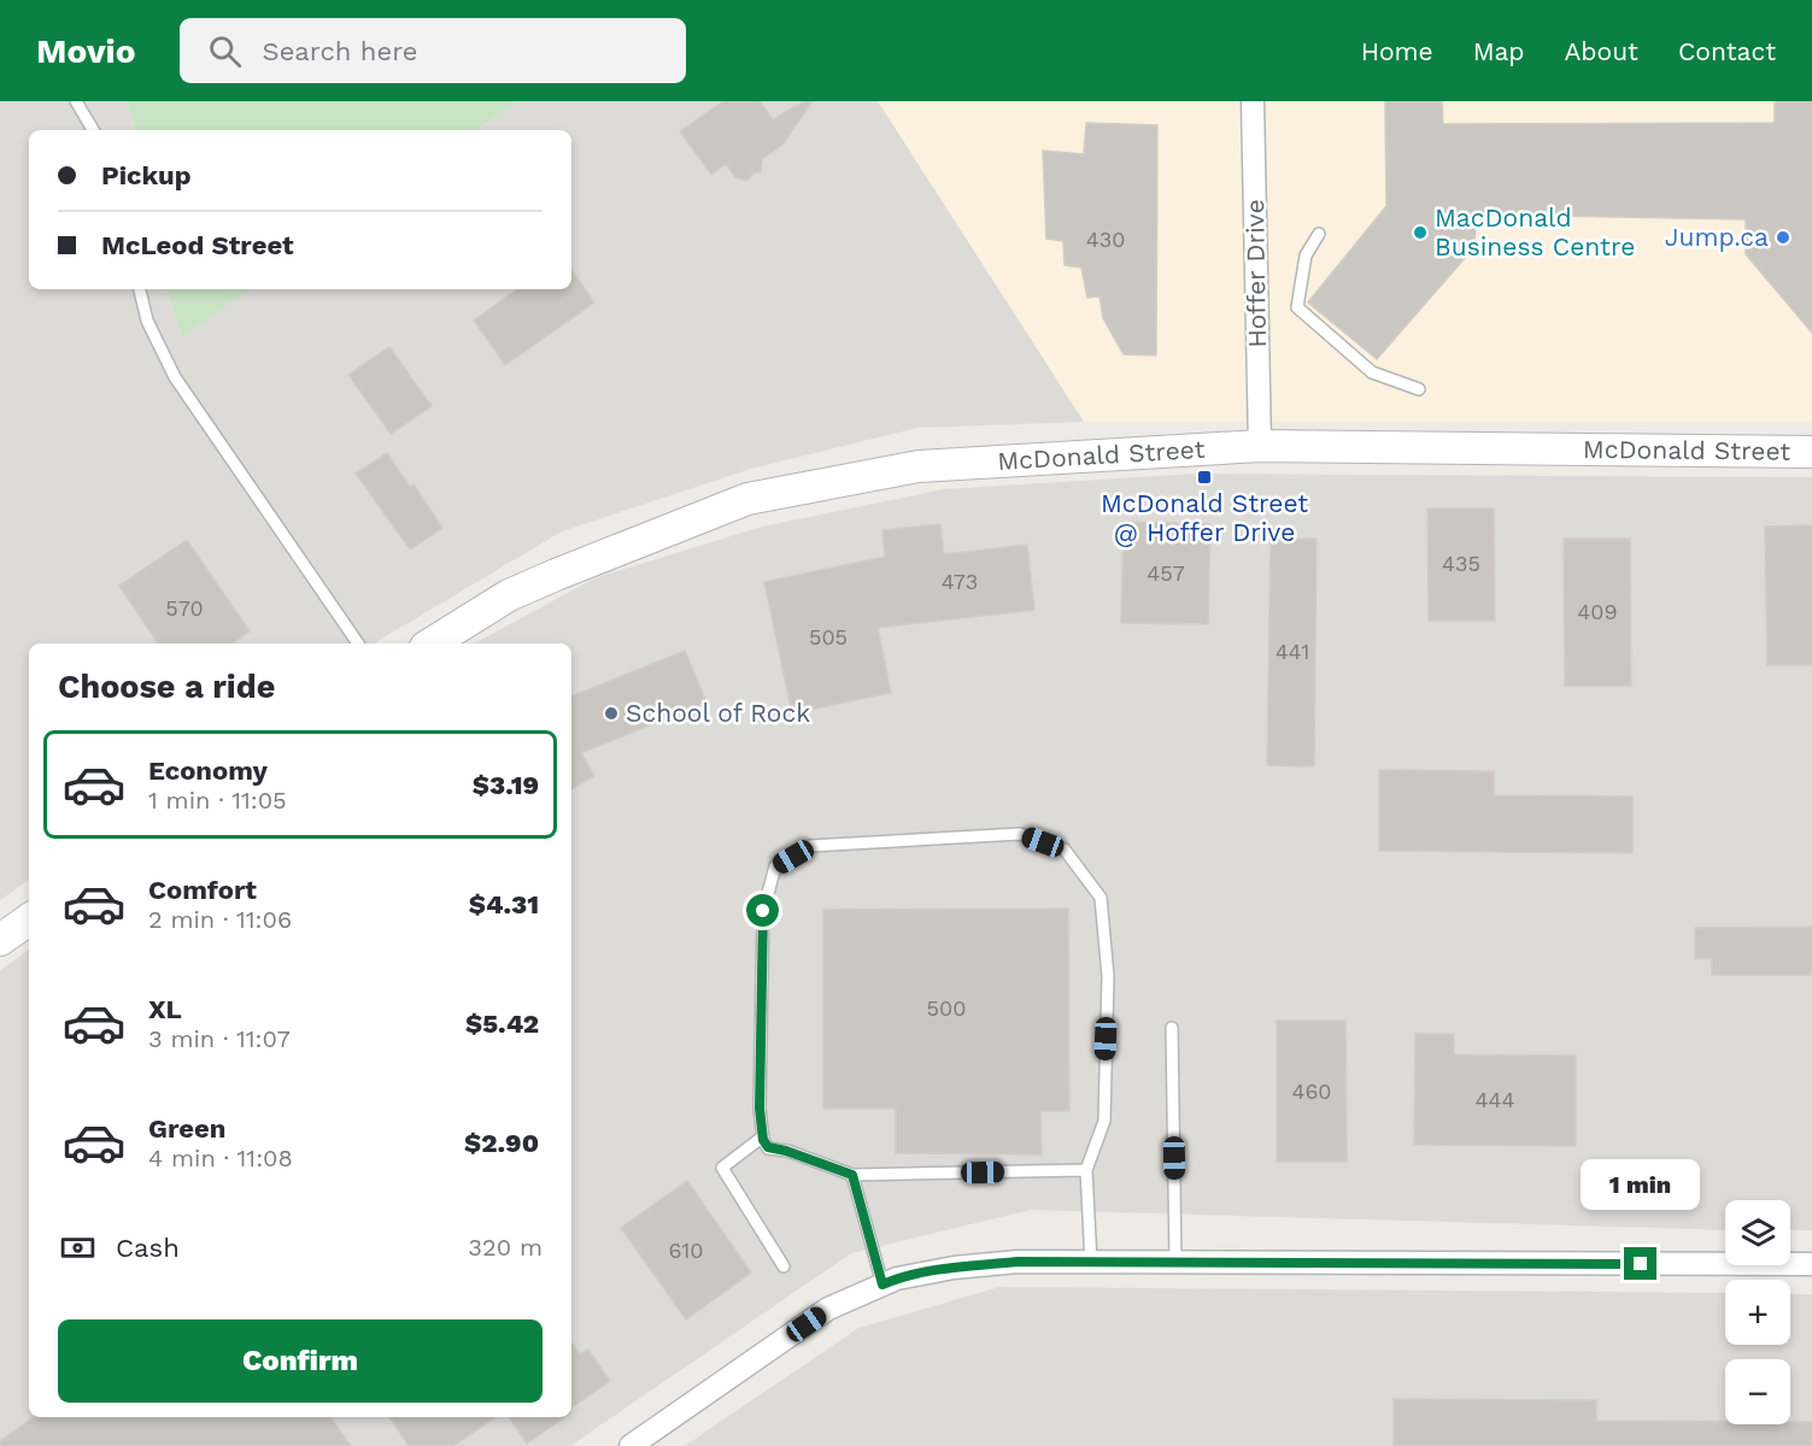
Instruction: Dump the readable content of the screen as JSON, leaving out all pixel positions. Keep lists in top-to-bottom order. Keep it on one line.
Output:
{"streets":{"main road":["McDonald Street"],"street":["Hoffer Drive"]},"crossings":[["Hoffer Drive","McDonald Street"]],"places":{"other":["MacDonald Business Centre","Jump.ca","School of Rock"],"transit":["McDonald Street @ Hoffer Drive"]},"house_numbers":["430","435","457","473","570","409","505","441","500","460","444","610"],"page":{"header":"Movio","search":"Search here","nav":["Home","Map","About","Contact"],"banner":["Pickup","McLeod Street"],"heading":"Choose a ride","list":[{"name":"Economy","note":"1 min · 11:05","value":"$3.19"},{"name":"Comfort","note":"2 min · 11:06","value":"$4.31"},{"name":"XL","note":"3 min · 11:07","value":"$5.42"},{"name":"Green","note":"4 min · 11:08","value":"$2.90"}],"bubble":"1 min","map_buttons":["+","−"],"pay":["Cash","320 m"],"buttons":"Confirm"}}
